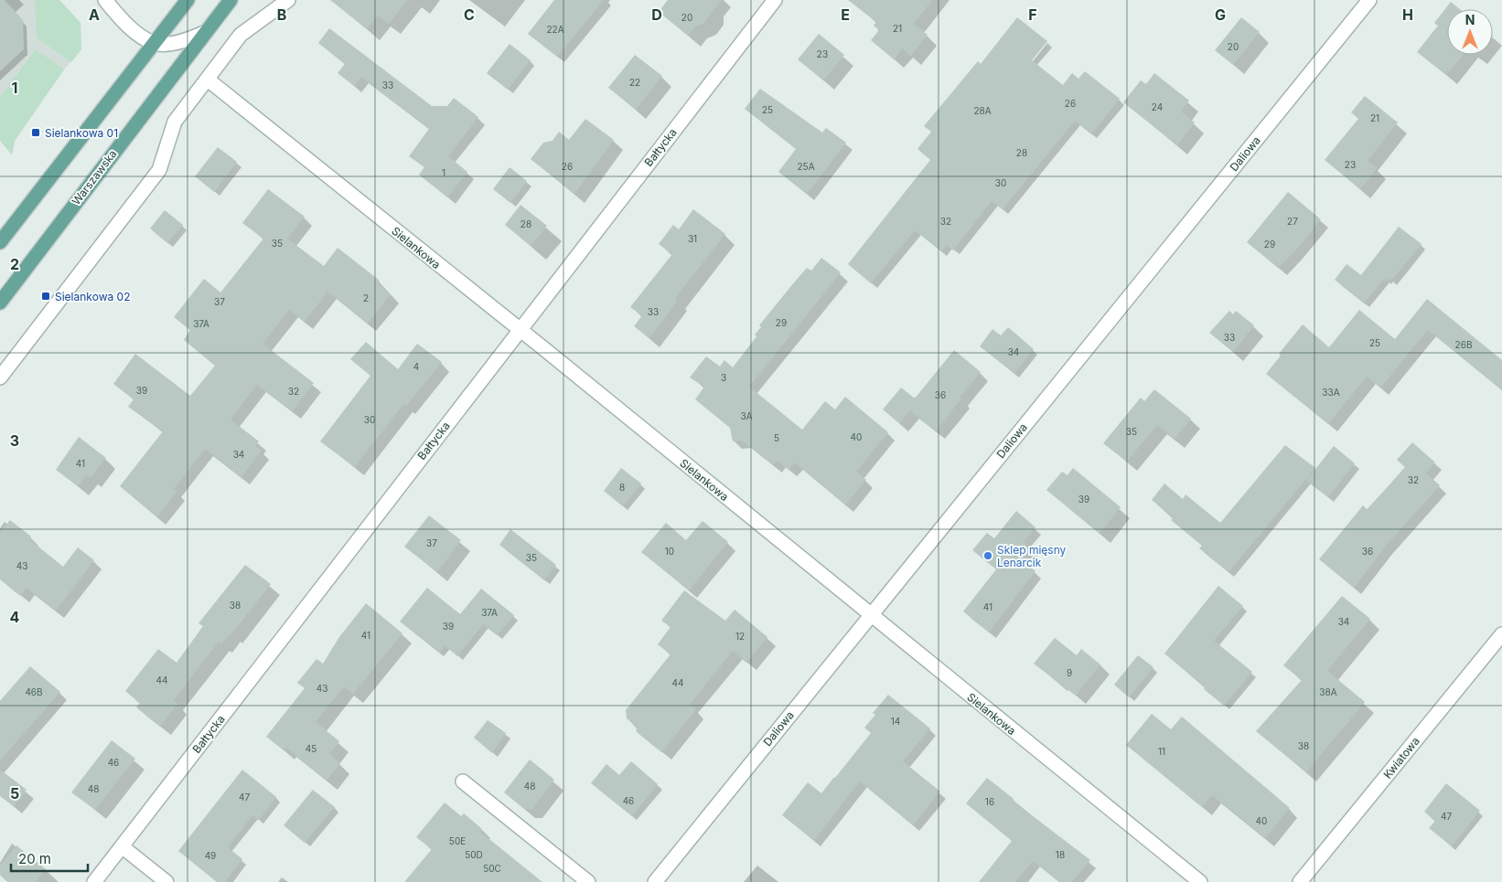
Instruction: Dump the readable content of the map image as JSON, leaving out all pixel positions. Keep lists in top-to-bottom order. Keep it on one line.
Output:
{"streets":{"main road":["Warszawska"],"street":["Bałtycka","Daliowa","Sielankowa","Kwiatowa"]},"crossings":[["Bałtycka","Sielankowa"],["Daliowa","Sielankowa"]],"places":{"transit":["Sielankowa 01","Sielankowa 02"],"other":["Sklep mięsny Lenarcik"]},"house_numbers":["20","21","22A","20","23","22","33","26","24","25","28A","21","28","23","26","25A","1","30","32","27","28","31","35","29","2","37","33","29","37A","33","25","26B","34","4","3","39","32","33A","36","3A","30","35","40","5","34","41","32","8","39","37","10","36","35","43","38","41","37A","34","39","41","12","9","44","44","43","46B","38A","14","38","45","11","46","48","48","47","46","16","47","40","50E","50D","18","49","50C"],"scale_bar":"20 m","north":"top","grid":{"columns":["A","B","C","D","E","F","G","H"],"rows":["1","2","3","4","5"]}}
